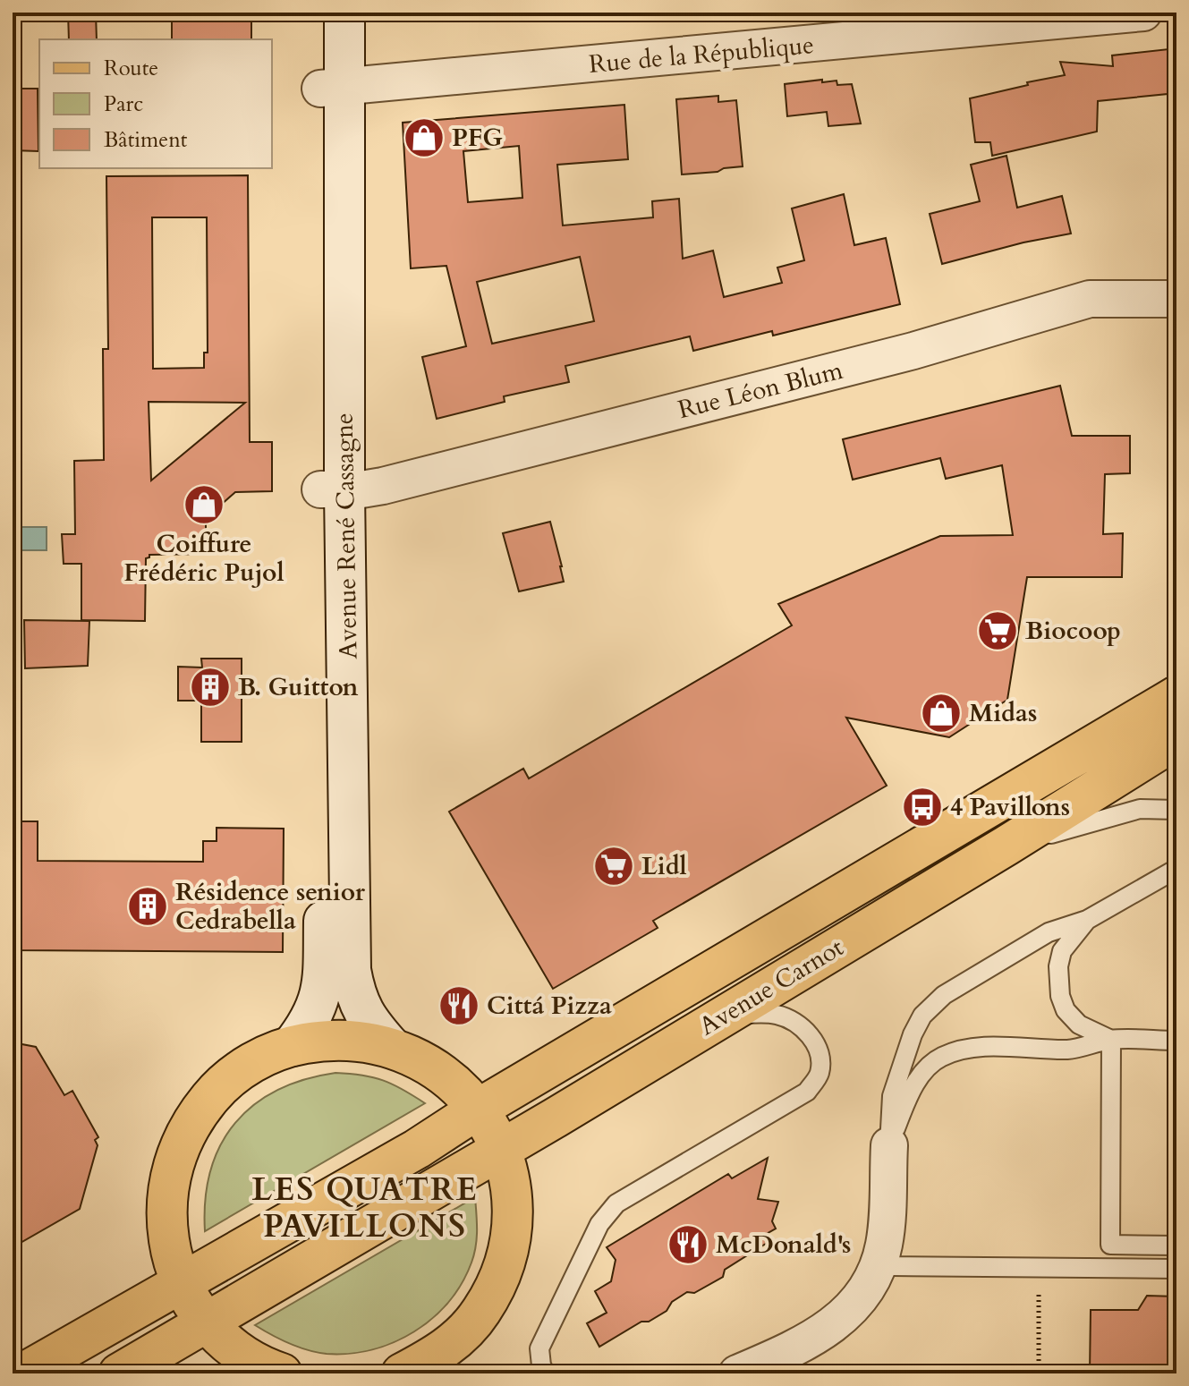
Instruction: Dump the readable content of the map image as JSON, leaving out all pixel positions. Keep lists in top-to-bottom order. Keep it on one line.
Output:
{"streets":{"main road":["Avenue René Cassagne","Avenue Carnot"],"street":["Rue de la République","Rue Léon Blum"]},"crossings":[["Rue de la République","Avenue René Cassagne"],["Rue Léon Blum","Avenue René Cassagne"]],"districts":["LES QUATRE PAVILLONS"],"places":{"shop":["PFG","Coiffure Frédéric Pujol","Midas"],"supermarket":["Biocoop","Lidl"],"building":["B. Guitton","Résidence senior Cedrabella"],"bus stop":["4 Pavillons"],"restaurant":["Cittá Pizza","McDonald's"]},"legend":["Route","Parc","Bâtiment"]}
